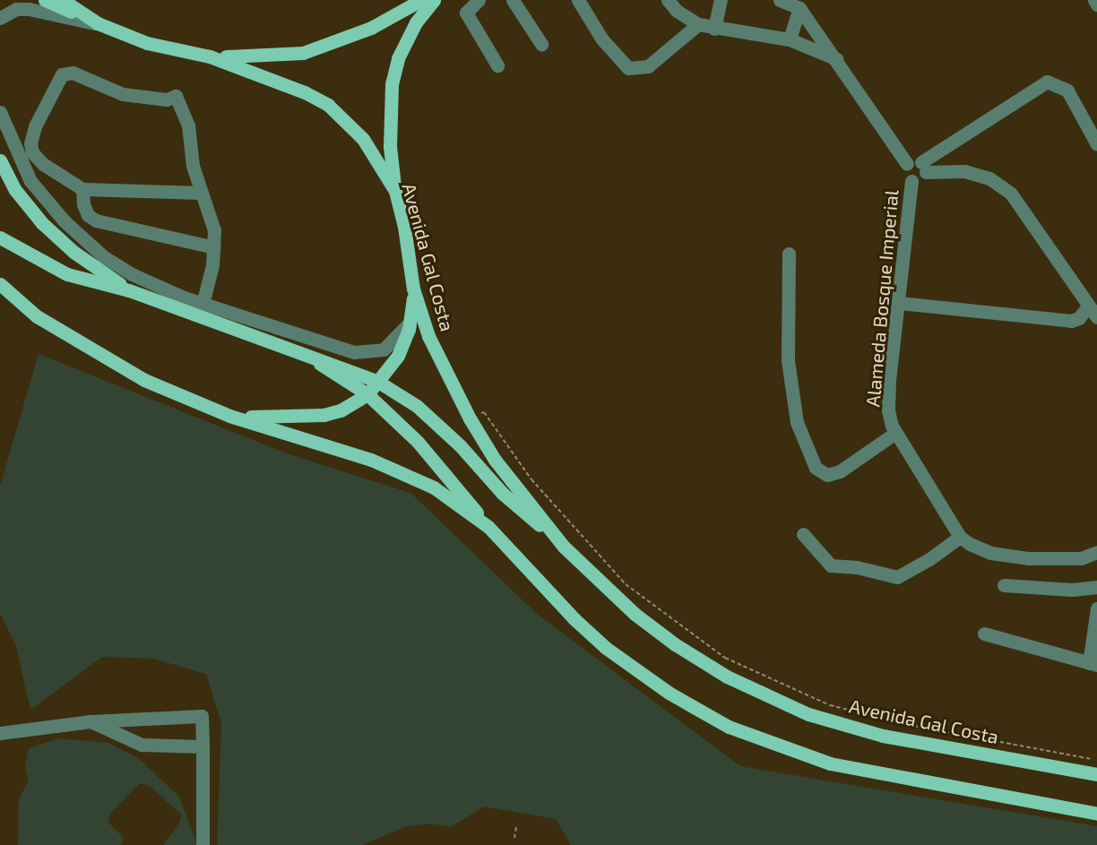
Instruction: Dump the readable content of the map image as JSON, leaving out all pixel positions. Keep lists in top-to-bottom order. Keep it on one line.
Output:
{"streets":{"main road":["Avenida Gal Costa"],"street":["Alameda Bosque Imperial"]}}
